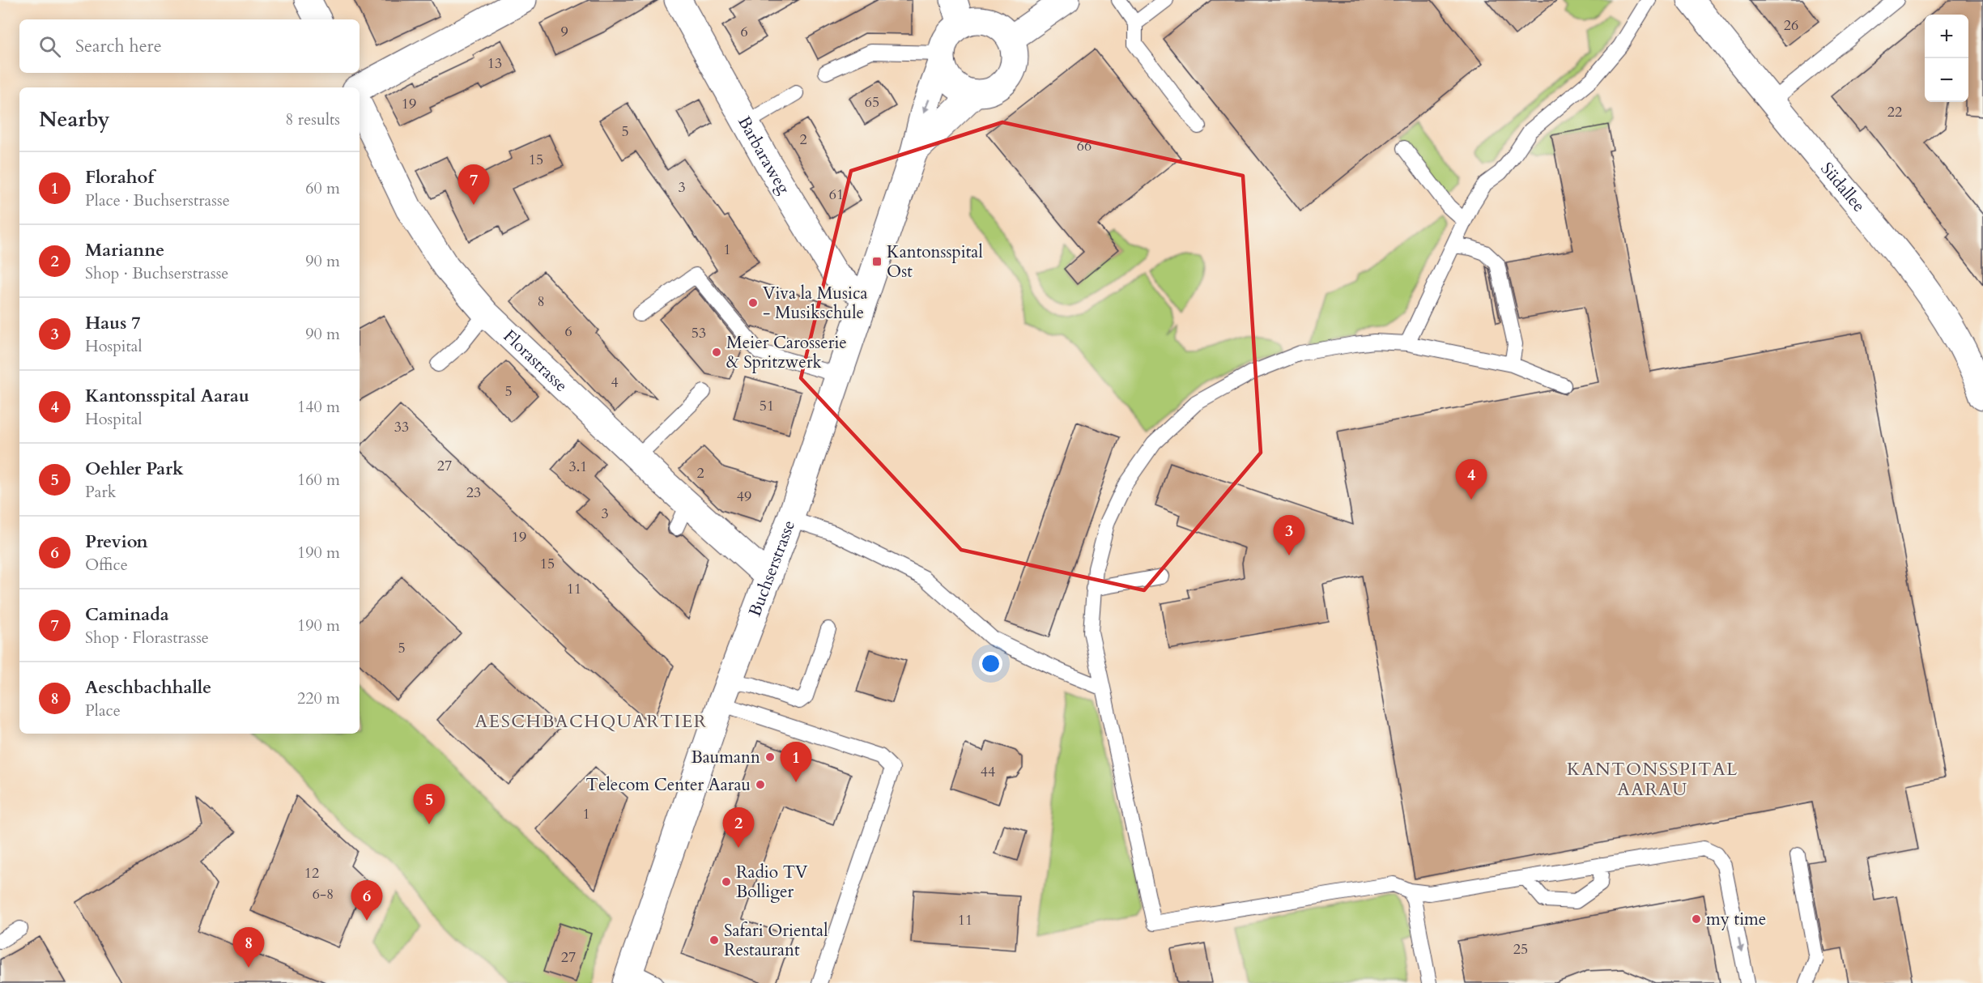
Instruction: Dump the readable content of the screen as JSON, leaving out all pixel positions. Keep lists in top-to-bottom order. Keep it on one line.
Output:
{"streets":{"street":["Barbaraweg","Südallee","Florastrasse","Buchserstrasse"]},"crossings":[["Barbaraweg","Buchserstrasse"],["Florastrasse","Buchserstrasse"]],"districts":["AESCHBACHQUARTIER","KANTONSSPITAL AARAU"],"places":{"transit":["Kantonsspital Ost"],"other":["Viva la Musica - Musikschule","Meier Carosserie & Spritzwerk","Baumann","Telecom Center Aarau","Radio TV Bolliger","my time","Safari Oriental Restaurant"]},"house_numbers":["26","9","6","13","65","19","22","5","2","66","15","3","61","1","8","6","53","4","5","51","33","27","3.1","2","23","49","3","19","15","11","5","44","1","12","6-8","11","25","27"],"page":{"map_buttons":["+","−"],"search":"Search here","heading":["Nearby","8 results"],"list":[{"mark":"1","name":"Florahof","note":"Place · Buchserstrasse","value":"60 m"},{"mark":"2","name":"Marianne","note":"Shop · Buchserstrasse","value":"90 m"},{"mark":"3","name":"Haus 7","note":"Hospital","value":"90 m"},{"mark":"4","name":"Kantonsspital Aarau","note":"Hospital","value":"140 m"},{"mark":"5","name":"Oehler Park","note":"Park","value":"160 m"},{"mark":"6","name":"Previon","note":"Office","value":"190 m"},{"mark":"7","name":"Caminada","note":"Shop · Florastrasse","value":"190 m"},{"mark":"8","name":"Aeschbachhalle","note":"Place","value":"220 m"}],"pins":["7","4","3","1","5","2","6","8"]}}
